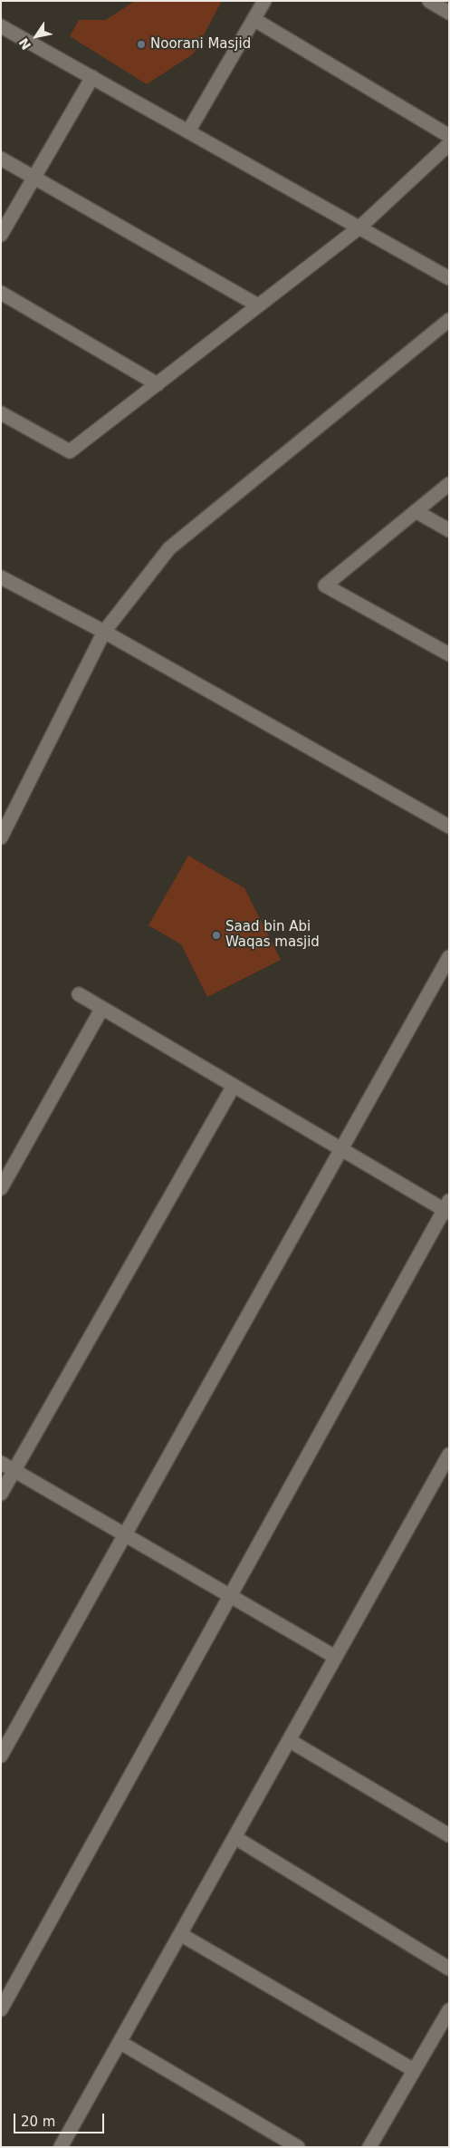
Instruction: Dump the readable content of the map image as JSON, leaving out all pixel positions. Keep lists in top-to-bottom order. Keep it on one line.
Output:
{"places":["Noorani Masjid","Saad bin Abi Waqas masjid"],"scale_bar":"20 m","north":"bottom left"}
